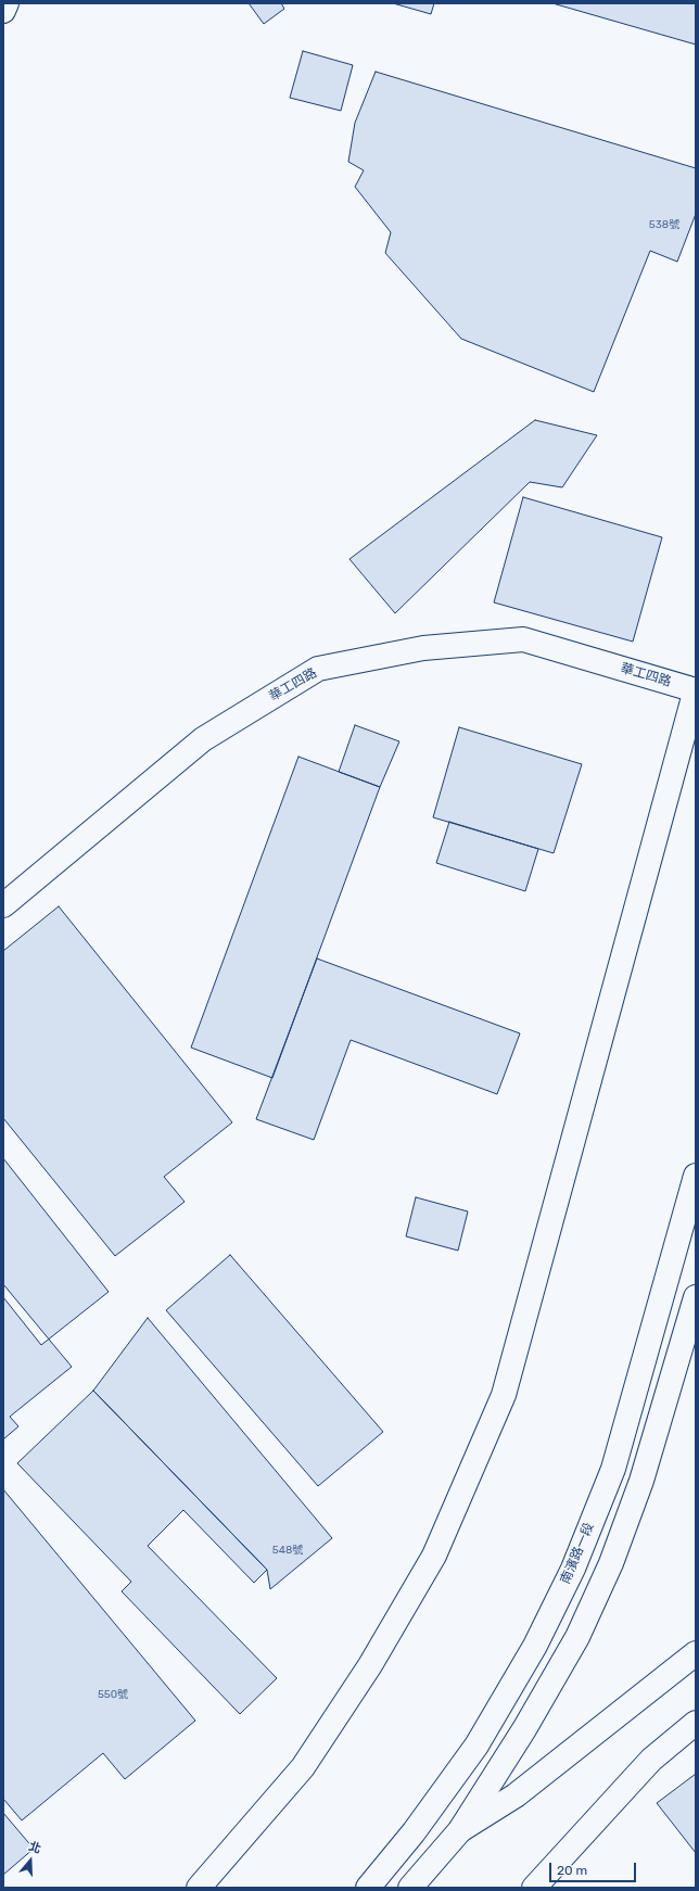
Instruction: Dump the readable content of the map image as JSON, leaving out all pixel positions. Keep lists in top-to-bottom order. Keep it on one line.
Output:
{"streets":{"street":["華工四路","南濱路一段"]},"house_numbers":["538號","548號","550號"],"scale_bar":"20 m","north":"top"}
